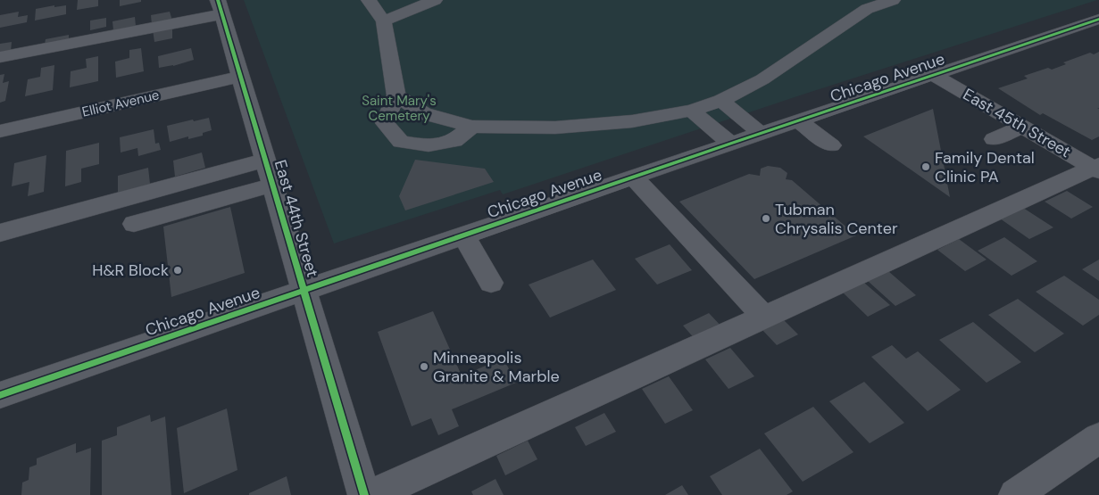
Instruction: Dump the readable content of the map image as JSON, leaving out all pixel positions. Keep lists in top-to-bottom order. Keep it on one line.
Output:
{"streets":{"street":["Chicago Avenue","Elliot Avenue","East 45th Street","East 44th Street"]},"crossings":[["Chicago Avenue","East 45th Street"],["Chicago Avenue","East 44th Street"],["Elliot Avenue","East 44th Street"]],"parks":["Saint Mary's Cemetery"],"places":["Family Dental Clinic PA","Tubman Chrysalis Center","H&R Block","Minneapolis Granite & Marble"]}
